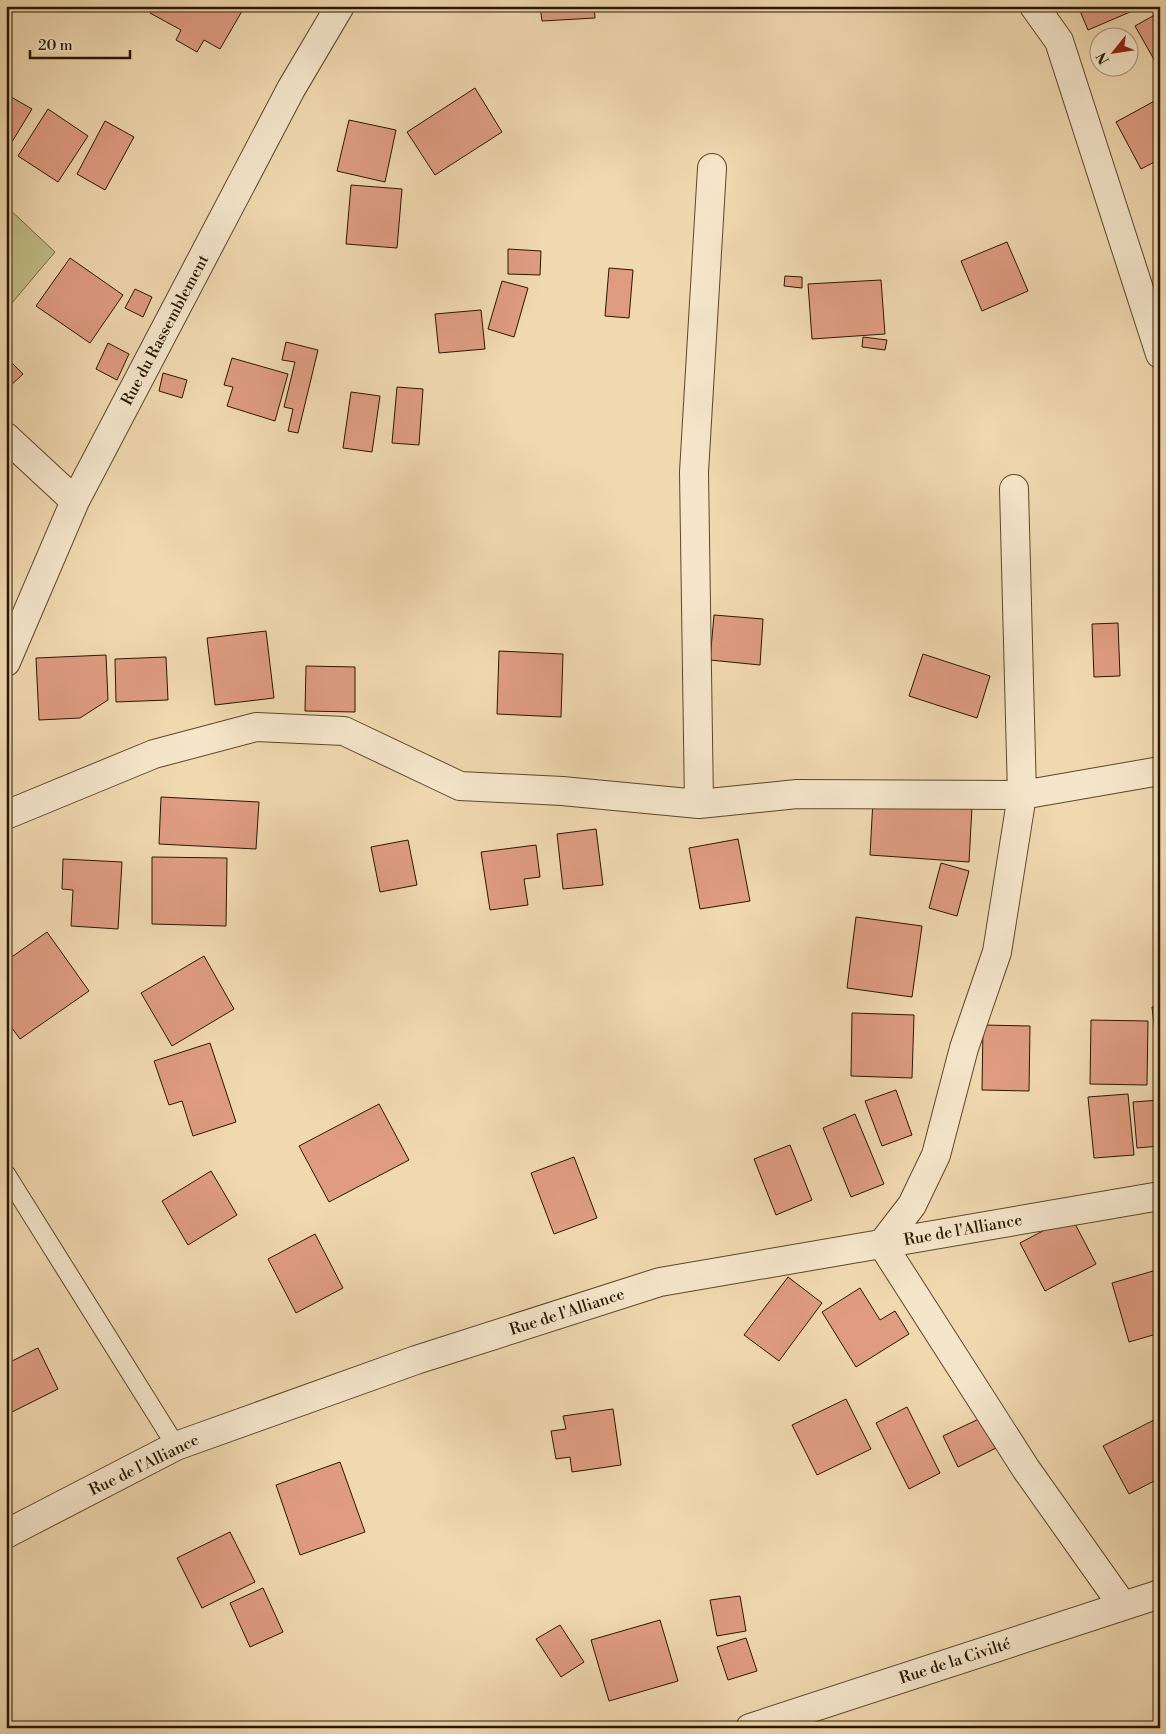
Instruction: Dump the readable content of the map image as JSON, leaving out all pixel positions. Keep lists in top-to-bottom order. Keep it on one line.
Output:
{"streets":{"street":["Rue du Rassemblement","Rue de l'Alliance","Rue de la Civilté"]},"scale_bar":"20 m","north":"bottom left"}
